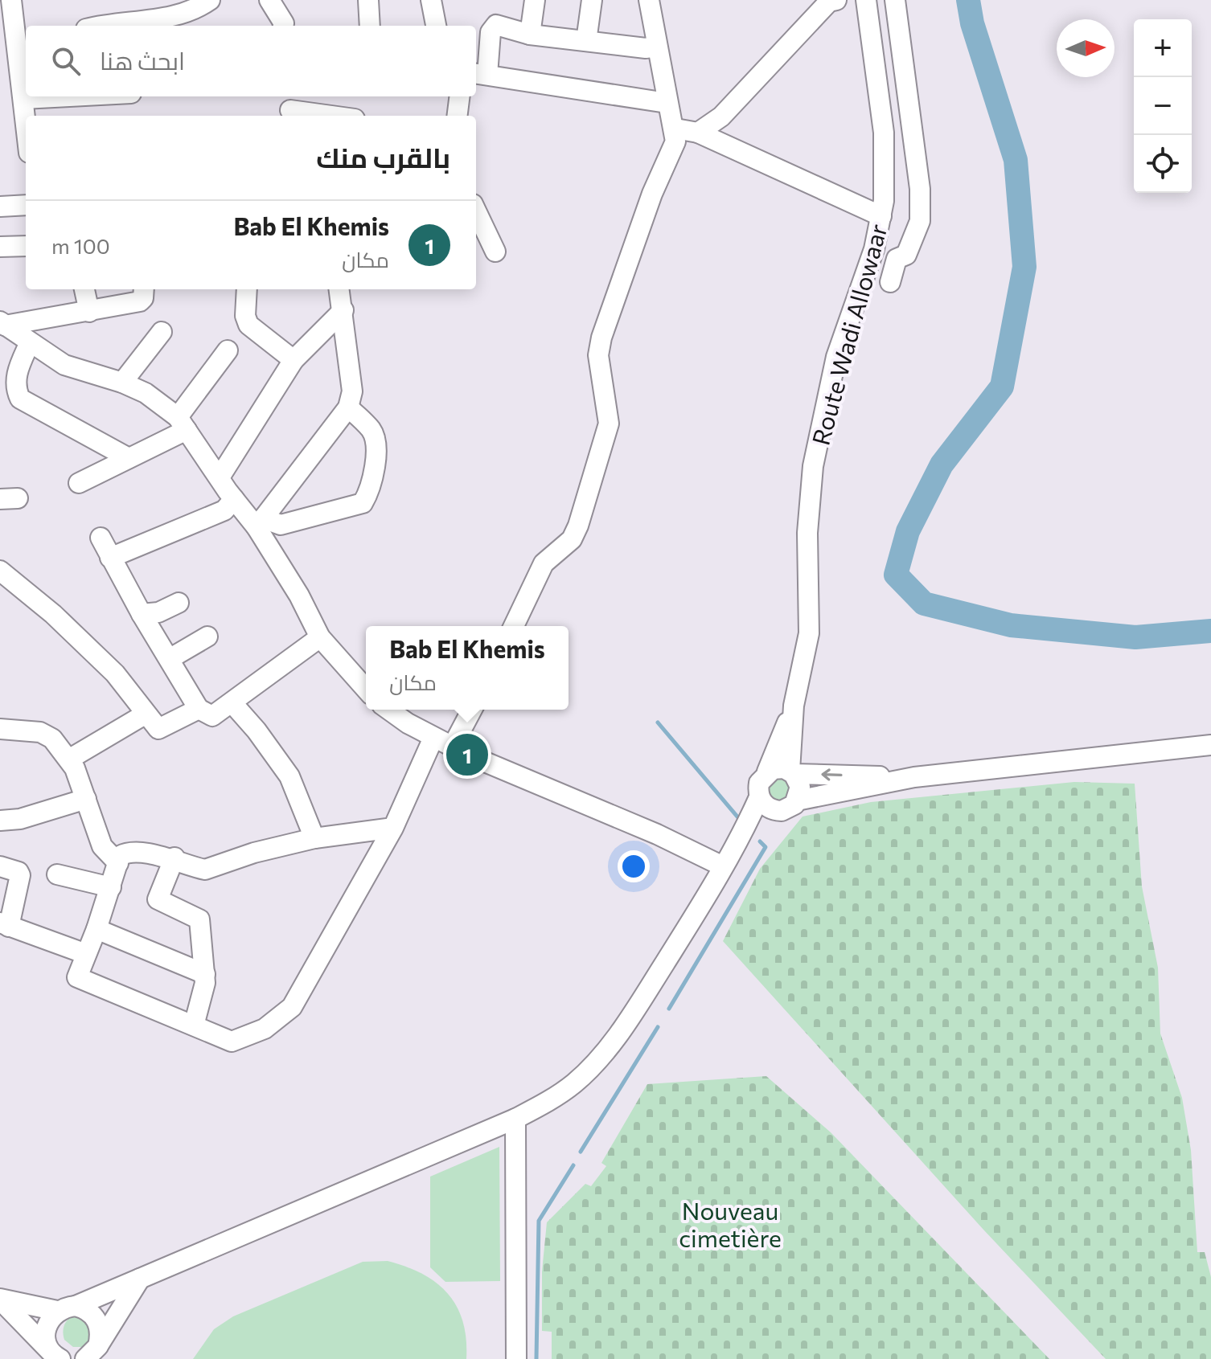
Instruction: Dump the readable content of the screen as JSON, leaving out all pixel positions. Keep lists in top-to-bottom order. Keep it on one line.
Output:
{"streets":{"street":["Route Wadi Allowaar"]},"parks":["Nouveau cimetière"],"north":"right","page":{"map_buttons":["+","−"],"search":"ابحث هنا","heading":"بالقرب منك","list":[{"mark":"1","name":"Bab El Khemis","note":"مكان","value":"100 m"}],"popup":["Bab El Khemis","مكان"],"pins":"1"}}
